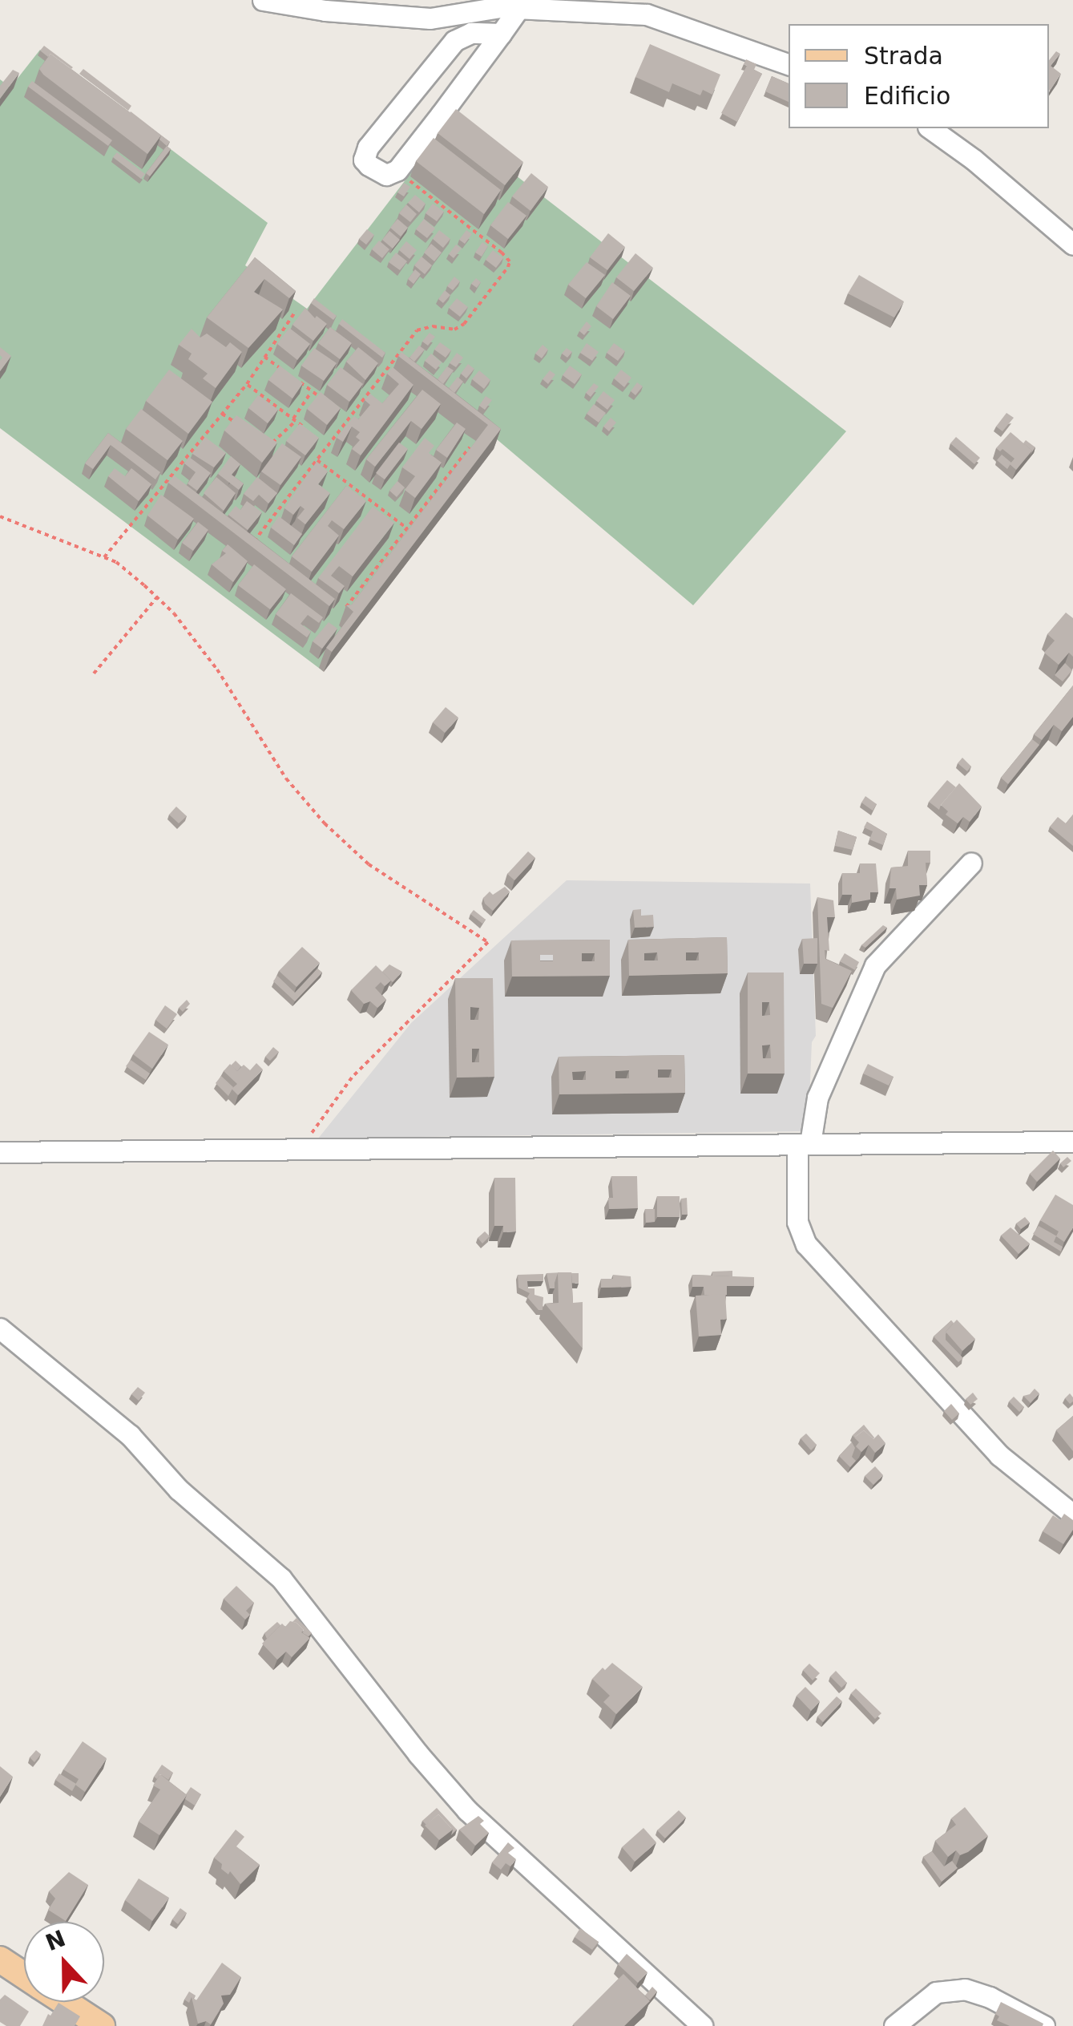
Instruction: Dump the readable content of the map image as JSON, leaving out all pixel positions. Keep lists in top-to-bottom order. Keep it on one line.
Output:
{"legend":["Strada","Edificio"],"north":"top"}
